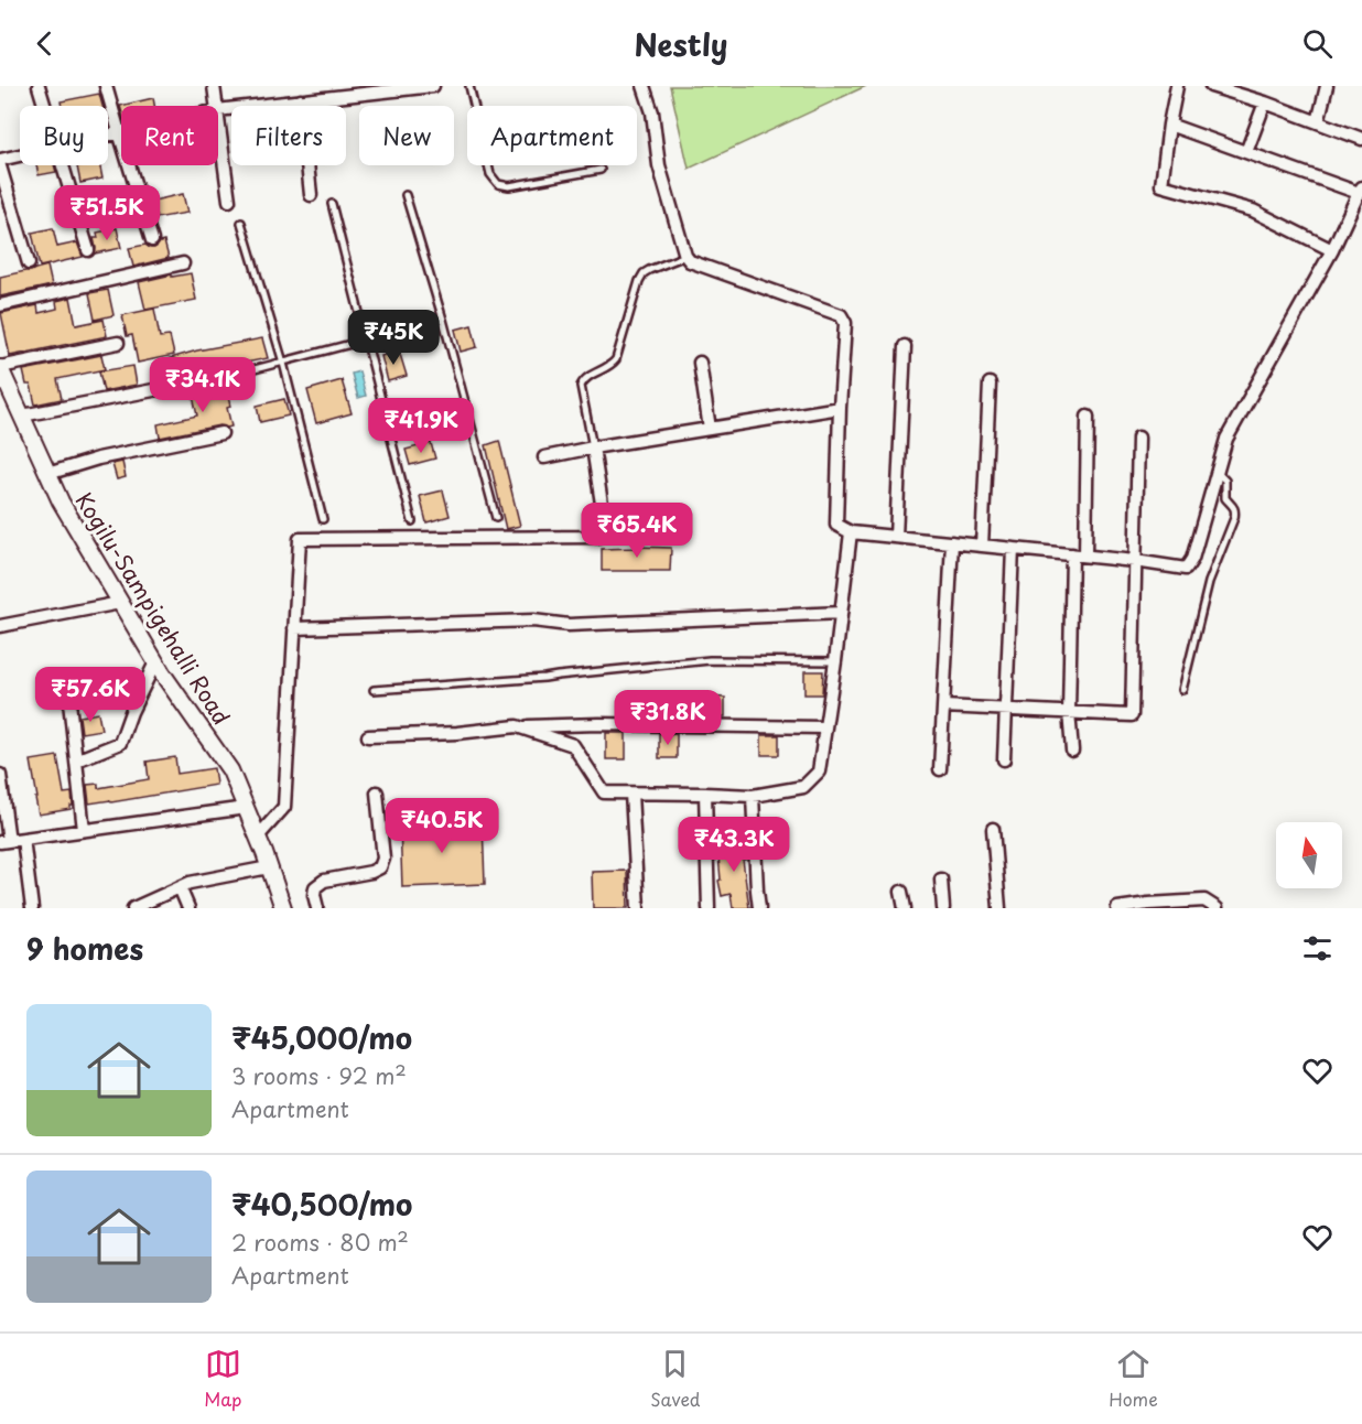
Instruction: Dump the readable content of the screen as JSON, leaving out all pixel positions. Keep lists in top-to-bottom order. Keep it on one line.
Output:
{"streets":{"street":["Kogilu-Sampigehalli Road"]},"north":"top","page":{"header":"Nestly","chip":["Buy","Rent","Filters","New","Apartment"],"price":["₹51.5K","₹45K","₹34.1K","₹41.9K","₹65.4K","₹57.6K","₹31.8K","₹40.5K","₹43.3K"],"heading":"9 homes","list":[{"name":"₹45,000/mo","note":"3 rooms · 92 m² · Apartment"},{"name":"₹40,500/mo","note":"2 rooms · 80 m² · Apartment"}],"tabs":["Map","Saved","Home"]}}
